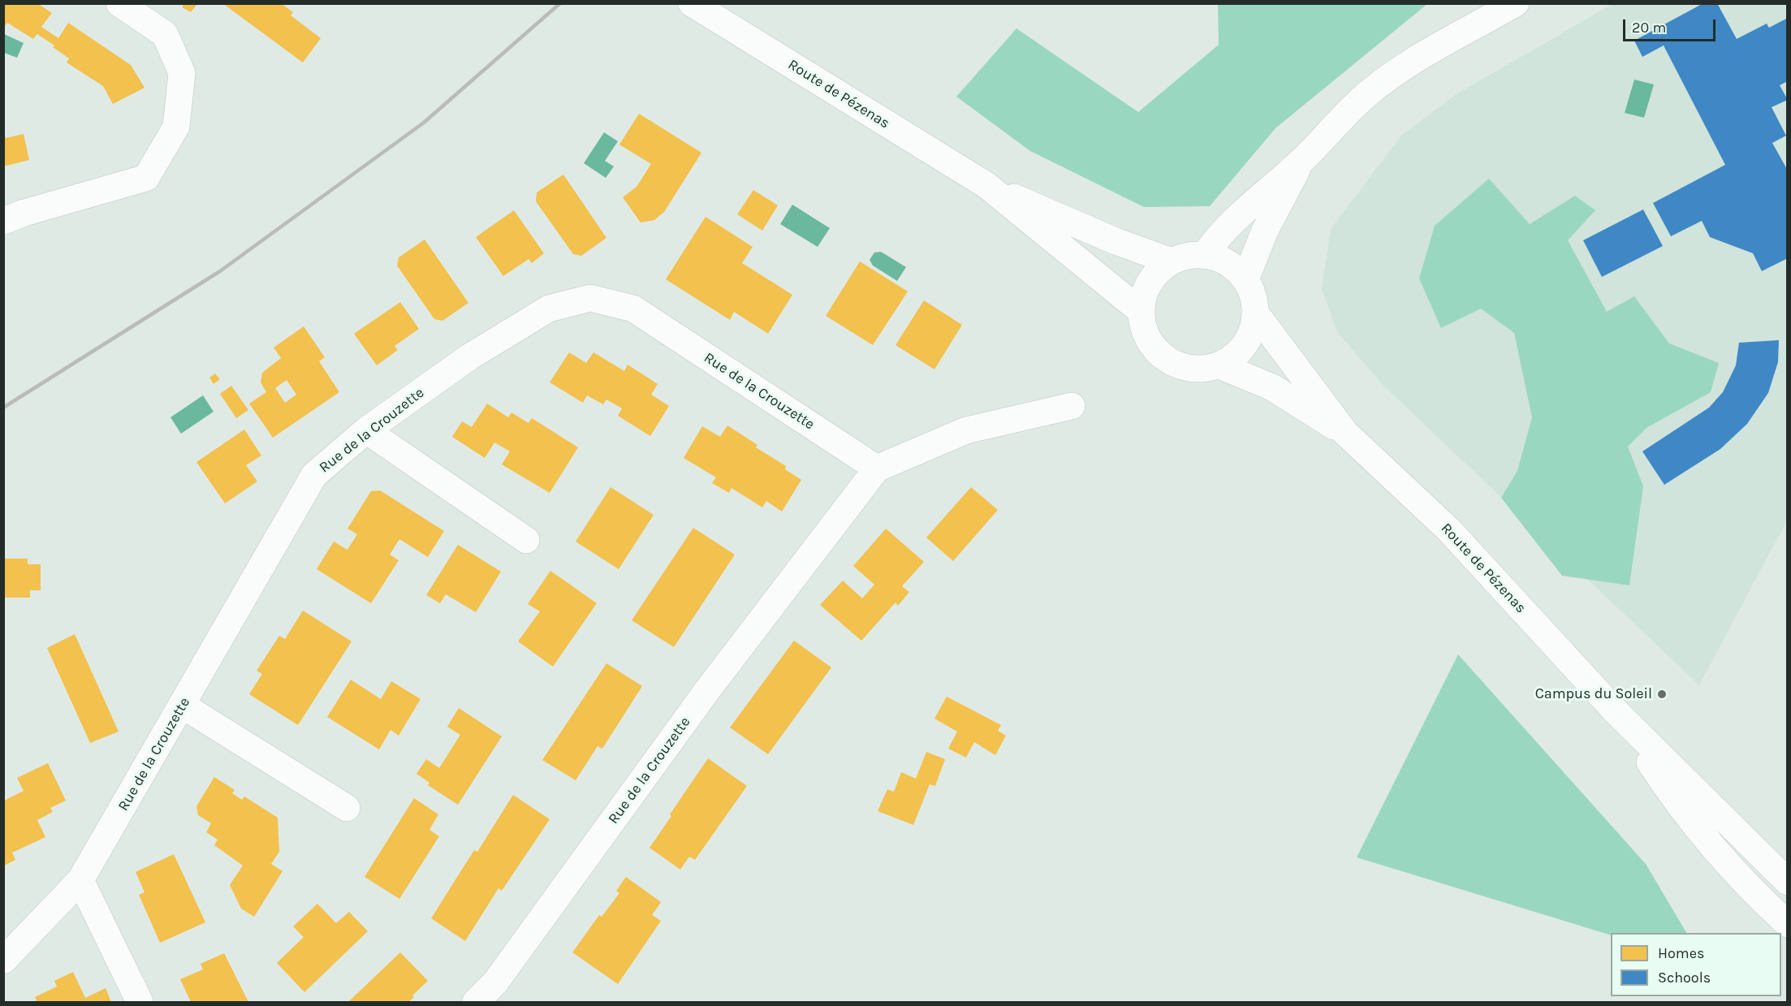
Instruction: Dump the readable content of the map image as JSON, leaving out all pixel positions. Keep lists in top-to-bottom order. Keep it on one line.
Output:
{"streets":{"street":["Route de Pézenas","Rue de la Crouzette"]},"places":["Campus du Soleil"],"legend":["Homes","Schools"],"scale_bar":"20 m"}
